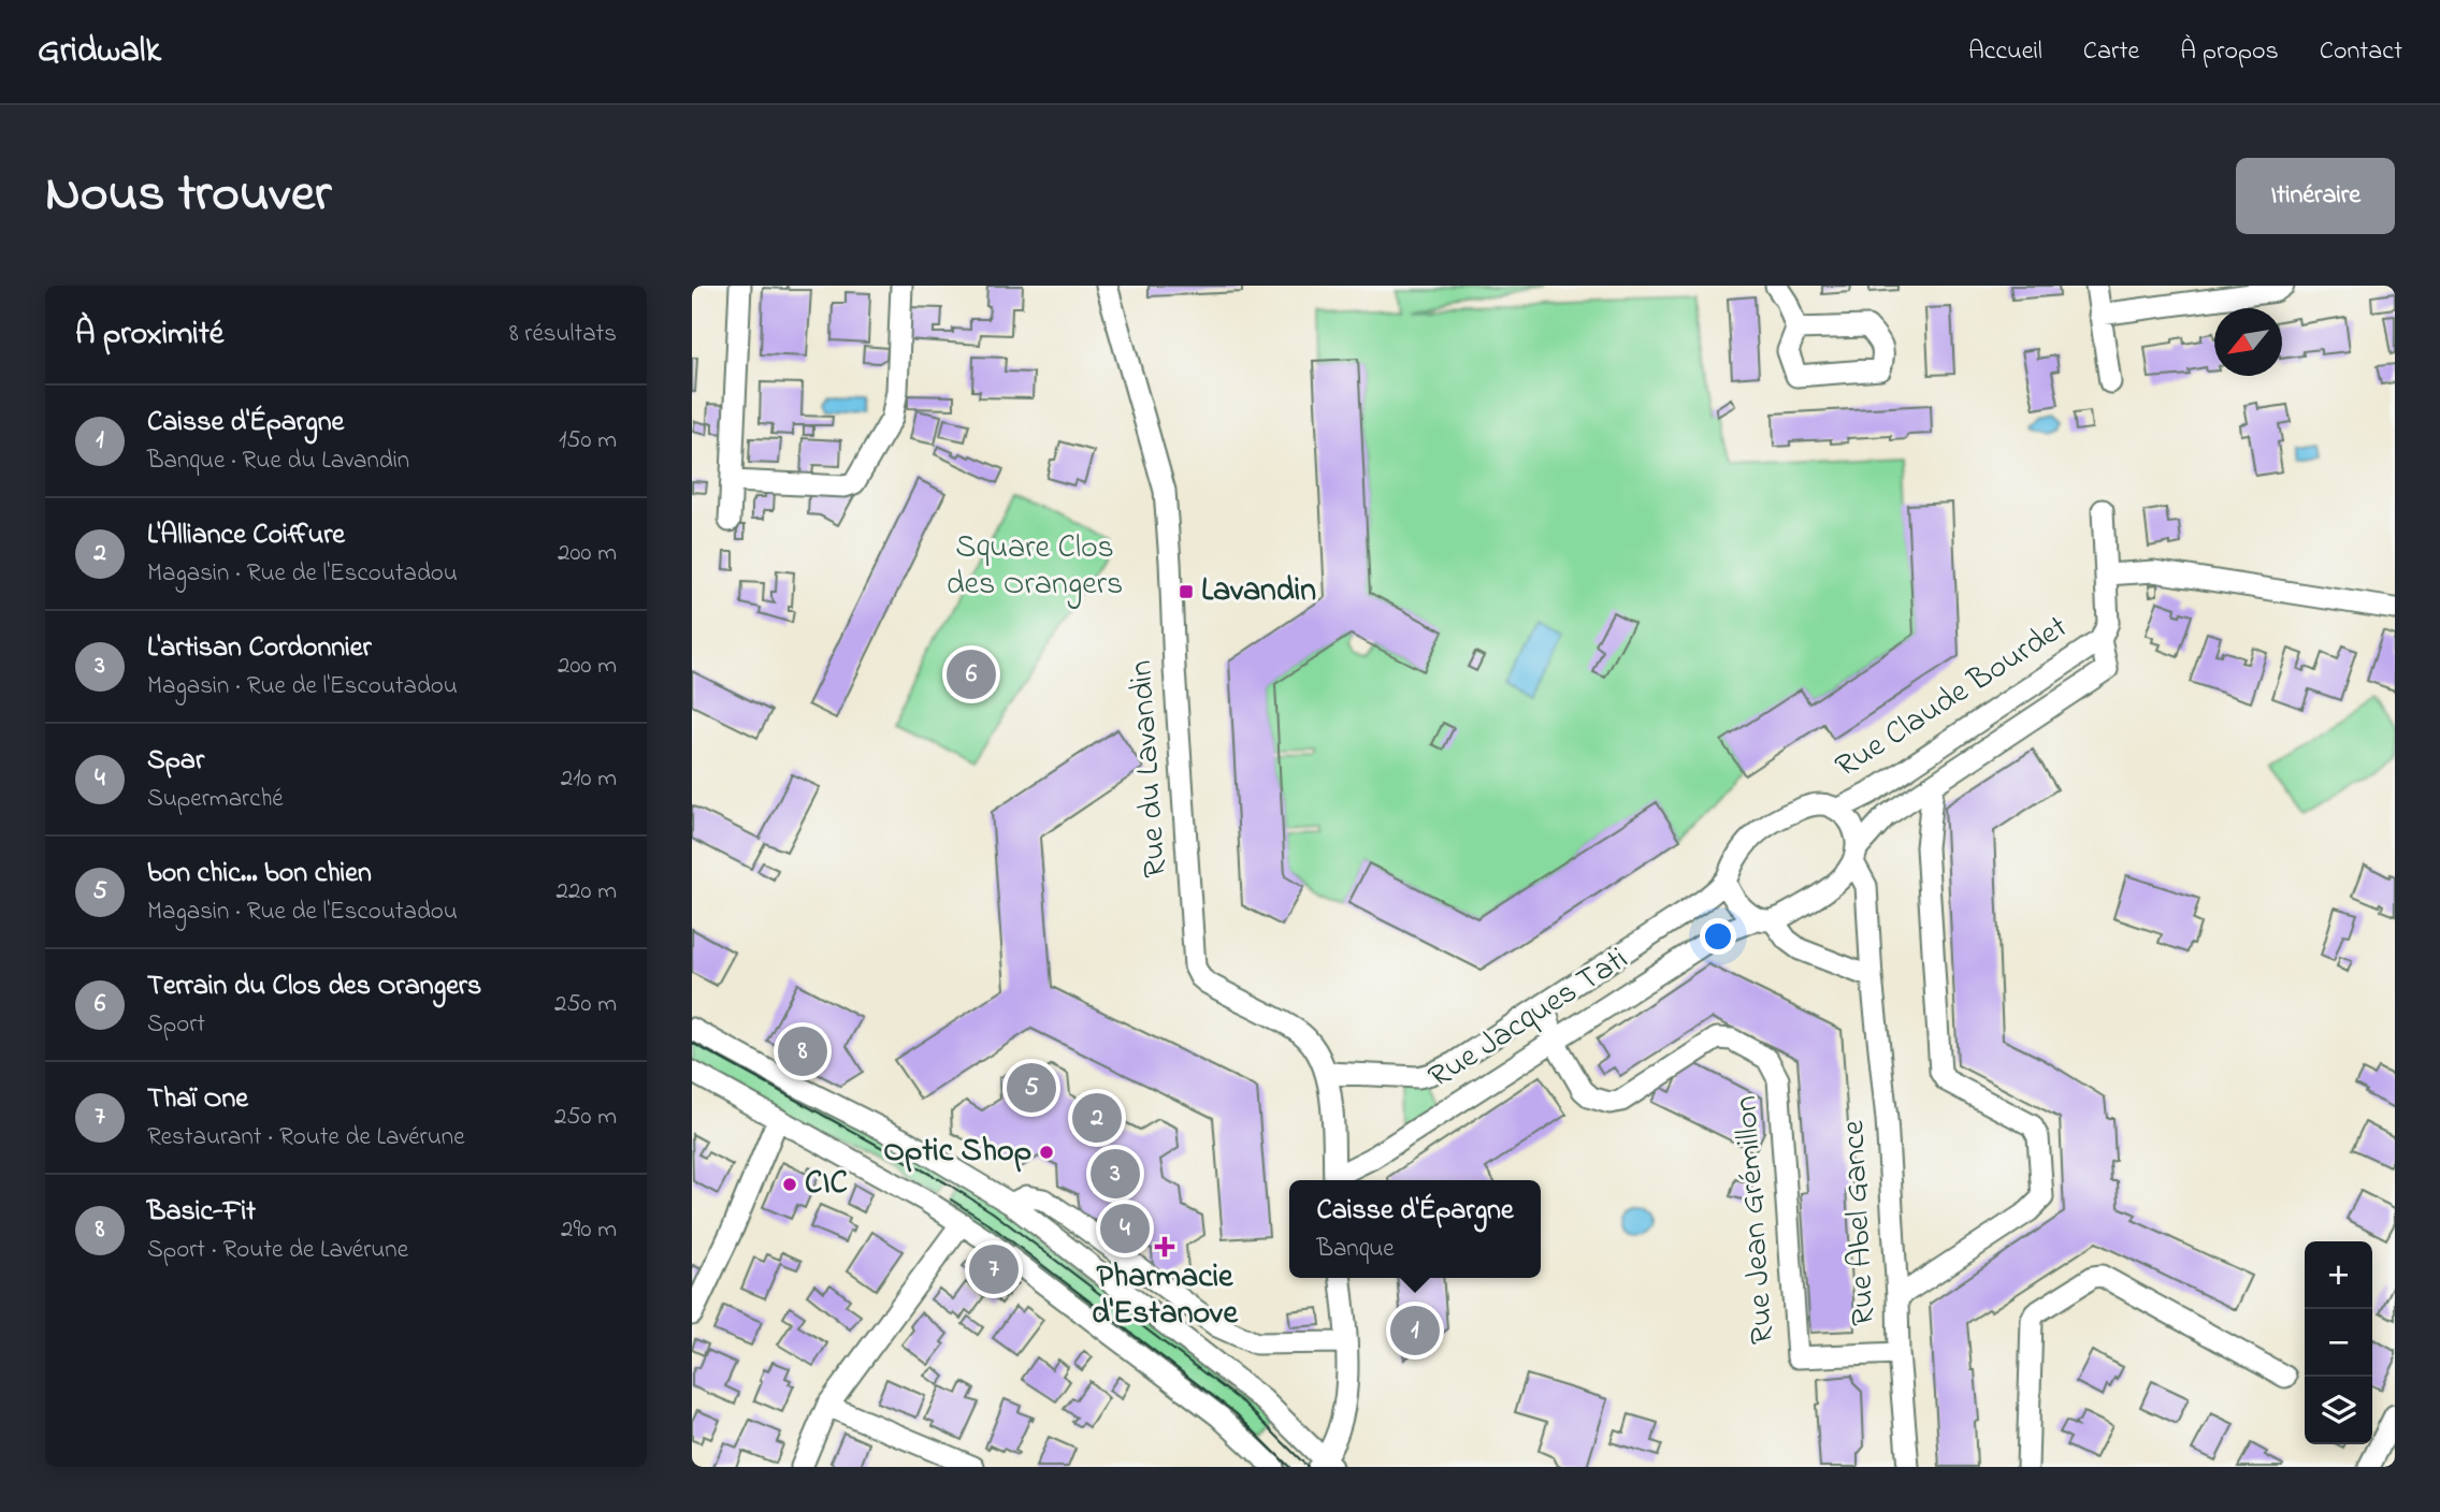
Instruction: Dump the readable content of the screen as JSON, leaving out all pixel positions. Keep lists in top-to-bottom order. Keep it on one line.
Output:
{"streets":{"street":["Rue Claude Bourdet","Rue du Lavandin","Rue Jacques Tati","Rue Jean Grémillon","Rue Abel Gance"]},"crossings":[["Rue Claude Bourdet","Rue Jacques Tati"],["Rue Claude Bourdet","Rue Abel Gance"],["Rue du Lavandin","Rue Jacques Tati"],["Rue Jacques Tati","Rue Jean Grémillon"],["Rue Jacques Tati","Rue Abel Gance"],["Rue Jean Grémillon","Rue Abel Gance"]],"parks":["Square Clos des Orangers"],"places":{"transit":["Lavandin"],"other":["Optic Shop","CIC"],"health":["Pharmacie d'Estanove"]},"north":"bottom left","page":{"header":"Gridwalk","nav":["Accueil","Carte","À propos","Contact"],"title":"Nous trouver","buttons":"Itinéraire","heading":["À proximité","8 résultats"],"list":[{"mark":"1","name":"Caisse d'Épargne","note":"Banque · Rue du Lavandin","value":"150 m"},{"mark":"2","name":"L'Alliance Coiffure","note":"Magasin · Rue de l'Escoutadou","value":"200 m"},{"mark":"3","name":"L'artisan Cordonnier","note":"Magasin · Rue de l'Escoutadou","value":"200 m"},{"mark":"4","name":"Spar","note":"Supermarché","value":"210 m"},{"mark":"5","name":"bon chic... bon chien","note":"Magasin · Rue de l'Escoutadou","value":"220 m"},{"mark":"6","name":"Terrain du Clos des Orangers","note":"Sport","value":"250 m"},{"mark":"7","name":"Thaï One","note":"Restaurant · Route de Lavérune","value":"250 m"},{"mark":"8","name":"Basic-Fit","note":"Sport · Route de Lavérune","value":"290 m"}],"pins":["6","8","5","2","3","4","7","1"],"popup":["Caisse d'Épargne","Banque"],"map_buttons":["+","−"]}}
